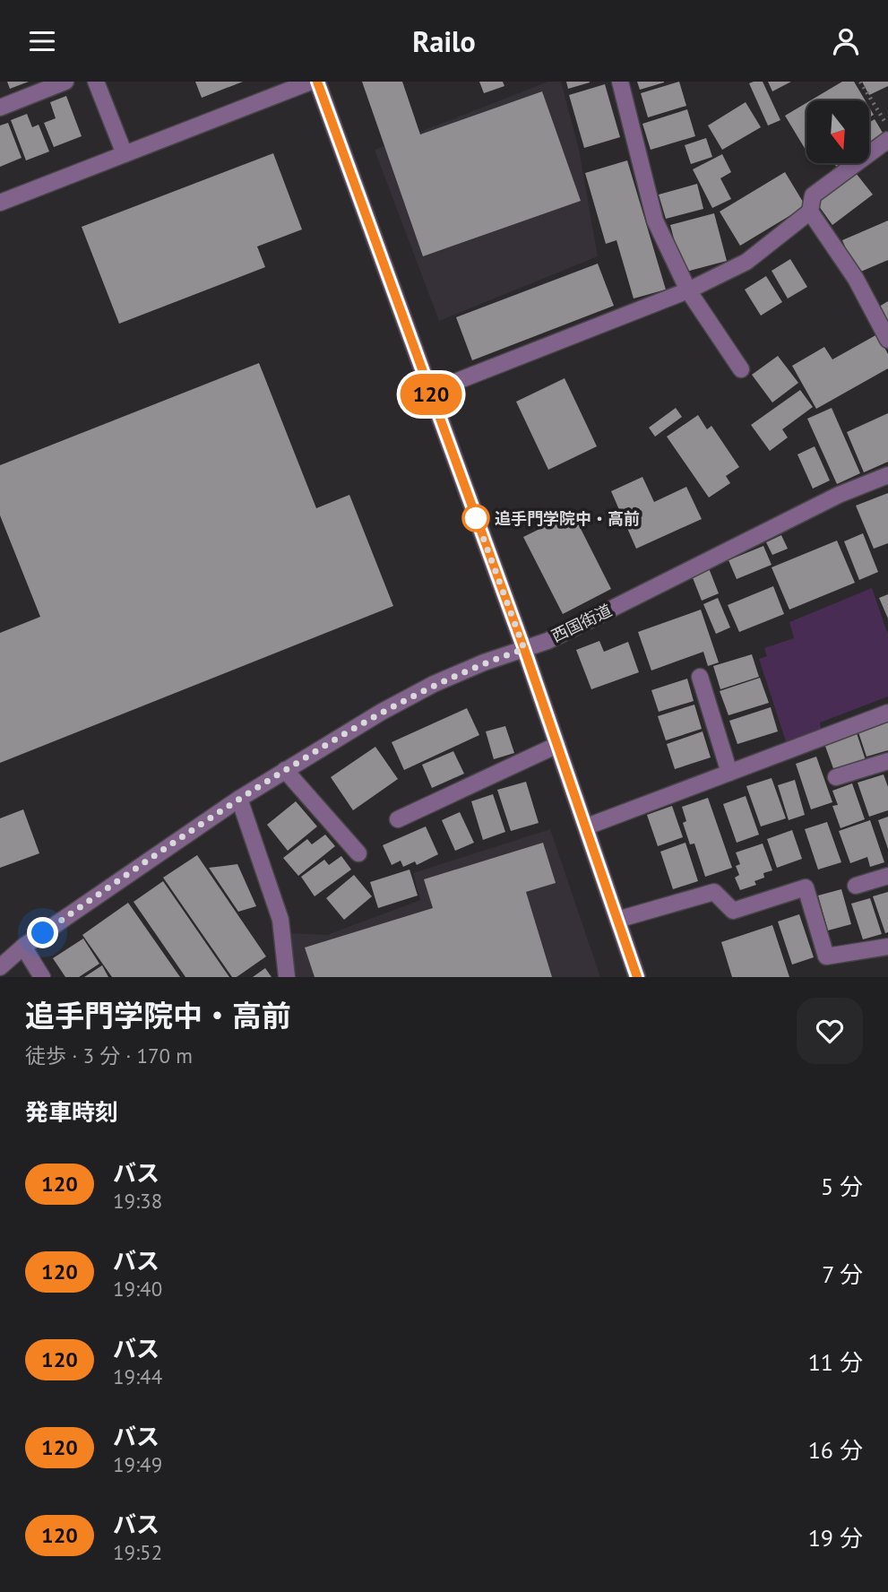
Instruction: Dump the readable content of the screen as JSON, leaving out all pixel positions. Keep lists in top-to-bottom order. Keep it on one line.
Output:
{"streets":{"street":["西国街道"]},"places":["追手門学院中・高前"],"lines":["bus line 120"],"north":"bottom","page":{"header":"Railo","on_map":"120","heading":[["追手門学院中・高前","徒歩 · 3 分 · 170 m"],"発車時刻"],"list":[{"mark":"120","name":"バス","note":"19:38","value":"5 分"},{"mark":"120","name":"バス","note":"19:40","value":"7 分"},{"mark":"120","name":"バス","note":"19:44","value":"11 分"},{"mark":"120","name":"バス","note":"19:49","value":"16 分"},{"mark":"120","name":"バス","note":"19:52","value":"19 分"}]}}
